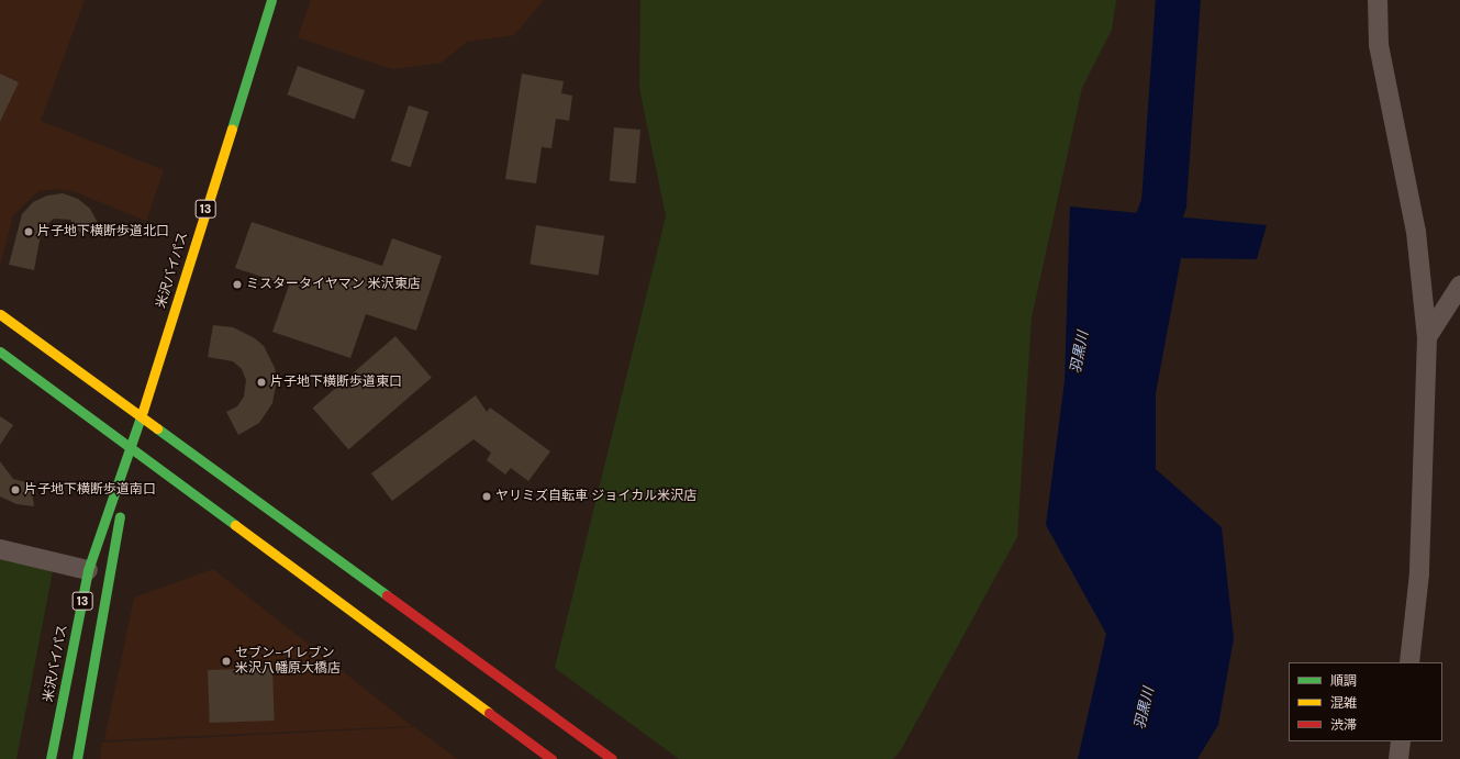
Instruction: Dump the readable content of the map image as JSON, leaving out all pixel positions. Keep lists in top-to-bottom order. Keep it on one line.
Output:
{"streets":{"main road":["13","米沢バイパス"]},"water":["羽黒川"],"places":["片子地下横断歩道北口","ミスタータイヤマン 米沢東店","片子地下横断歩道東口","片子地下横断歩道南口","ヤリミズ自転車 ジョイカル米沢店","セブン-イレブン 米沢八幡原大橋店"],"legend":["順調","混雑","渋滞"]}
